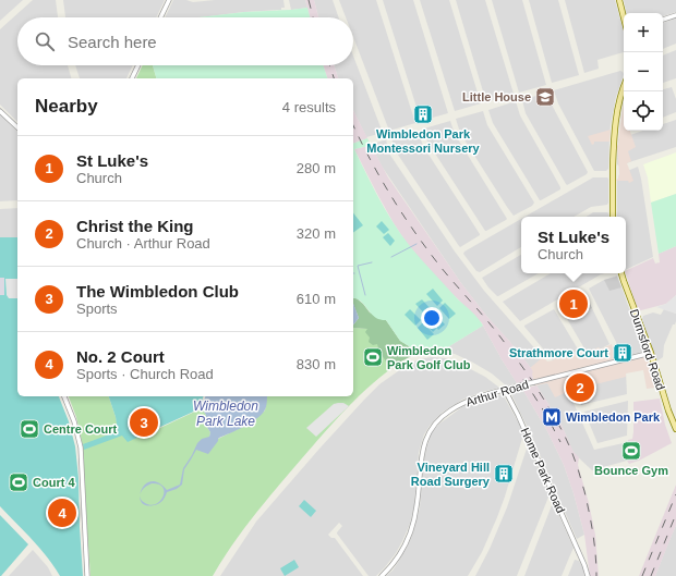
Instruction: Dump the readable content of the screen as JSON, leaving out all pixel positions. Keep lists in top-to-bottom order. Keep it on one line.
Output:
{"streets":{"main road":["Durnsford Road"],"street":["Arthur Road","Home Park Road"]},"crossings":[["Durnsford Road","Arthur Road"],["Arthur Road","Home Park Road"]],"water":["Wimbledon Park Lake"],"places":{"school or university":["Little House"],"building":["Wimbledon Park Montessori Nursery","Strathmore Court","Vineyard Hill Road Surgery"],"sports":["Wimbledon Park Golf Club","Centre Court","Bounce Gym","Court 4"],"metro station":["Wimbledon Park"]},"page":{"map_buttons":["+","−"],"search":"Search here","heading":["Nearby","4 results"],"list":[{"mark":"1","name":"St Luke's","note":"Church","value":"280 m"},{"mark":"2","name":"Christ the King","note":"Church · Arthur Road","value":"320 m"},{"mark":"3","name":"The Wimbledon Club","note":"Sports","value":"610 m"},{"mark":"4","name":"No. 2 Court","note":"Sports · Church Road","value":"830 m"}],"popup":["St Luke's","Church"],"pins":["1","2","3","4"]}}
